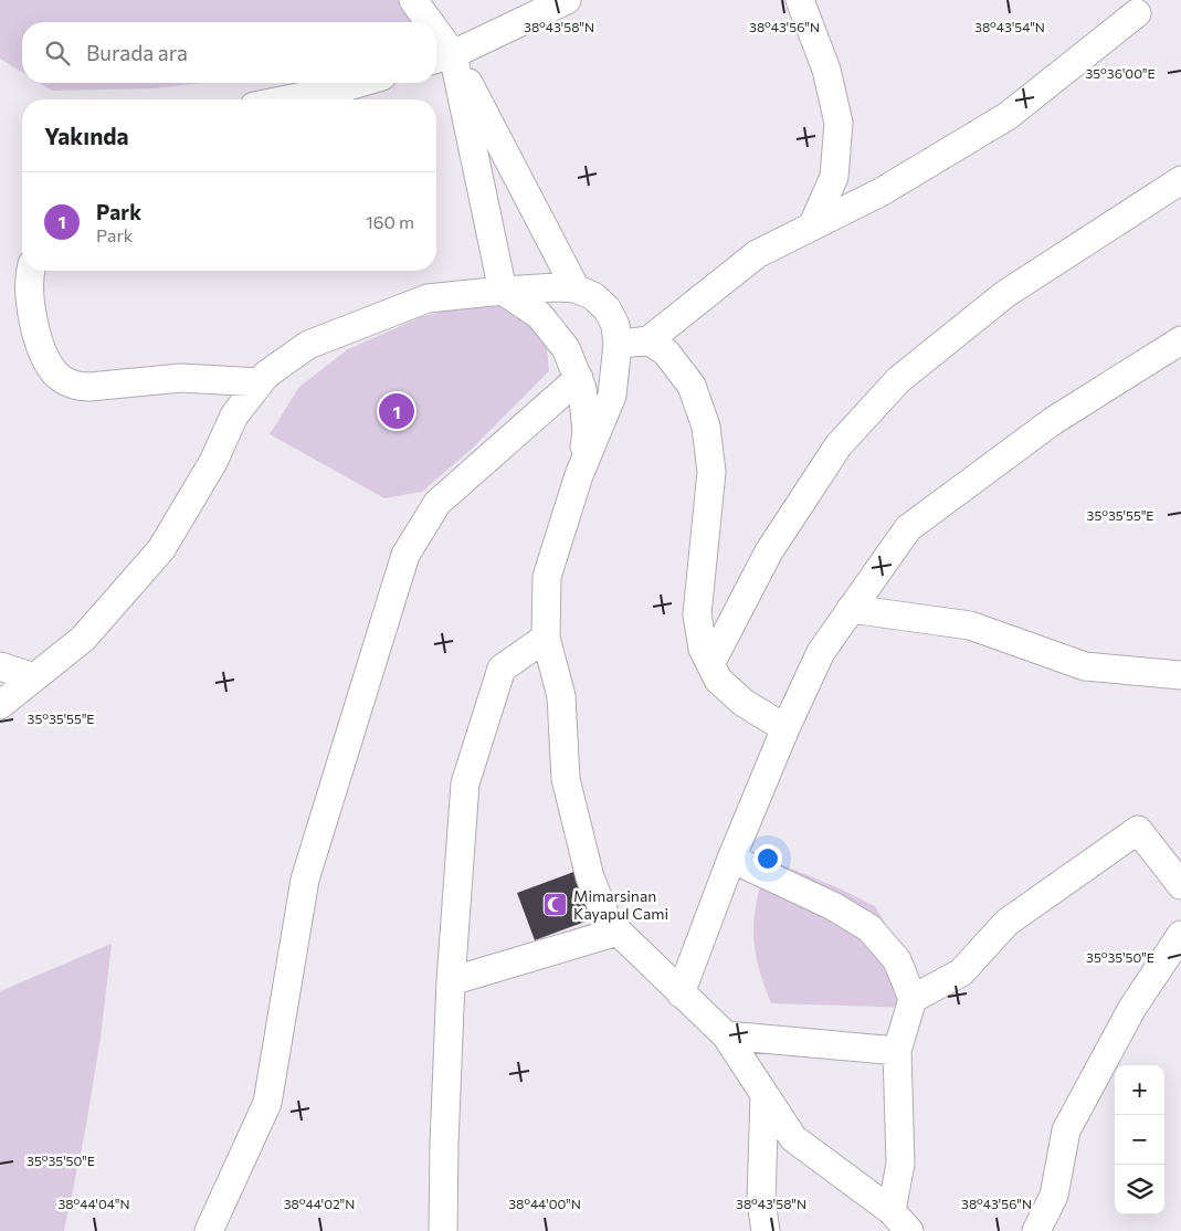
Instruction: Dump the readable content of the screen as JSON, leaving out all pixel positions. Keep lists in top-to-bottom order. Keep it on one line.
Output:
{"places":{"mosque":["Mimarsinan Kayapul Cami"]},"page":{"search":"Burada ara","heading":"Yakında","list":[{"mark":"1","name":"Park","note":"Park","value":"160 m"}],"pins":"1","map_buttons":["+","−"]},"coordinates":["38°43'58\"N","38°43'56\"N","38°43'54\"N","35°36'00\"E","35°35'55\"E","35°35'50\"E","38°44'04\"N","38°44'02\"N","38°44'00\"N"]}
